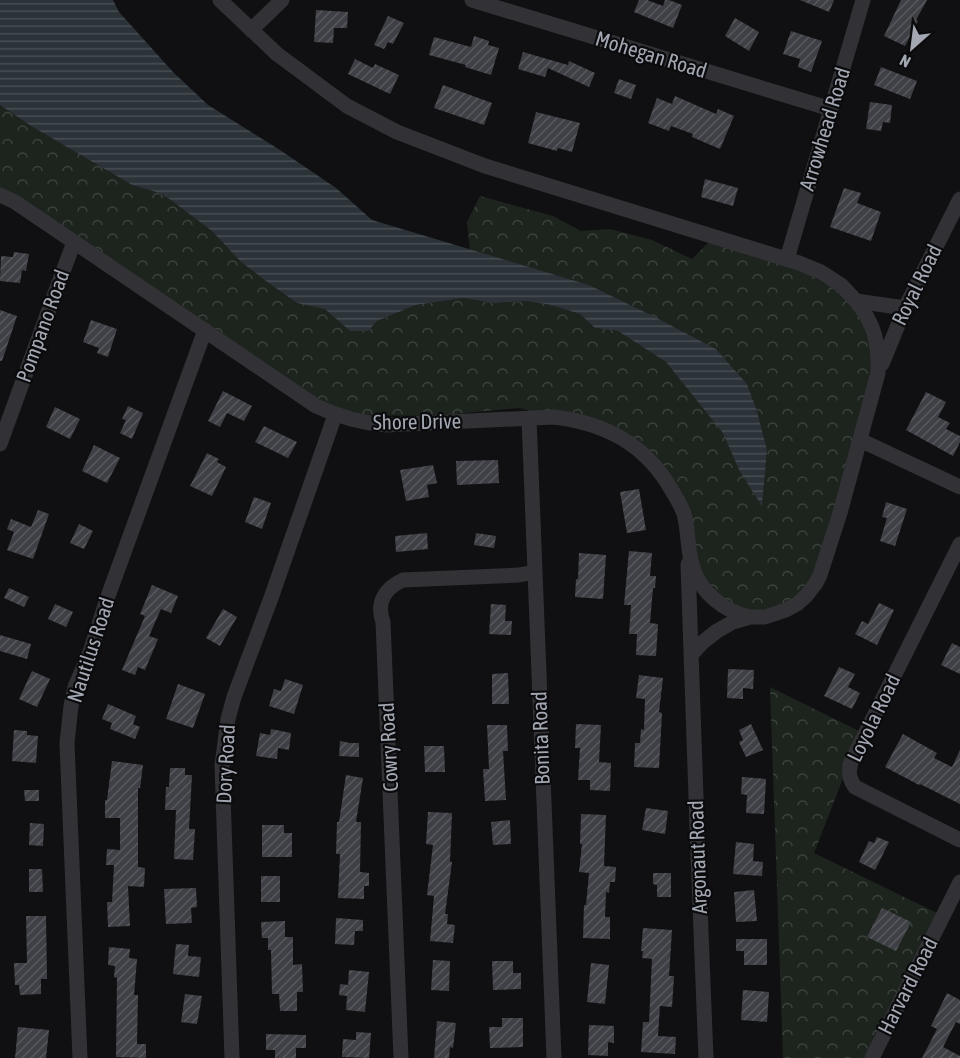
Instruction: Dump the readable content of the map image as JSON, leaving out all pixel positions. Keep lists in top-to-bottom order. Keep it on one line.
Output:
{"streets":{"street":["Mohegan Road","Arrowhead Road","Royal Road","Pompano Road","Shore Drive","Nautilus Road","Loyola Road","Bonita Road","Cowry Road","Dory Road","Argonaut Road","Harvard Road"]},"crossings":[["Mohegan Road","Arrowhead Road"],["Pompano Road","Shore Drive"],["Shore Drive","Nautilus Road"],["Shore Drive","Bonita Road"],["Shore Drive","Dory Road"],["Shore Drive","Argonaut Road"],["Bonita Road","Cowry Road"]],"north":"bottom left"}
